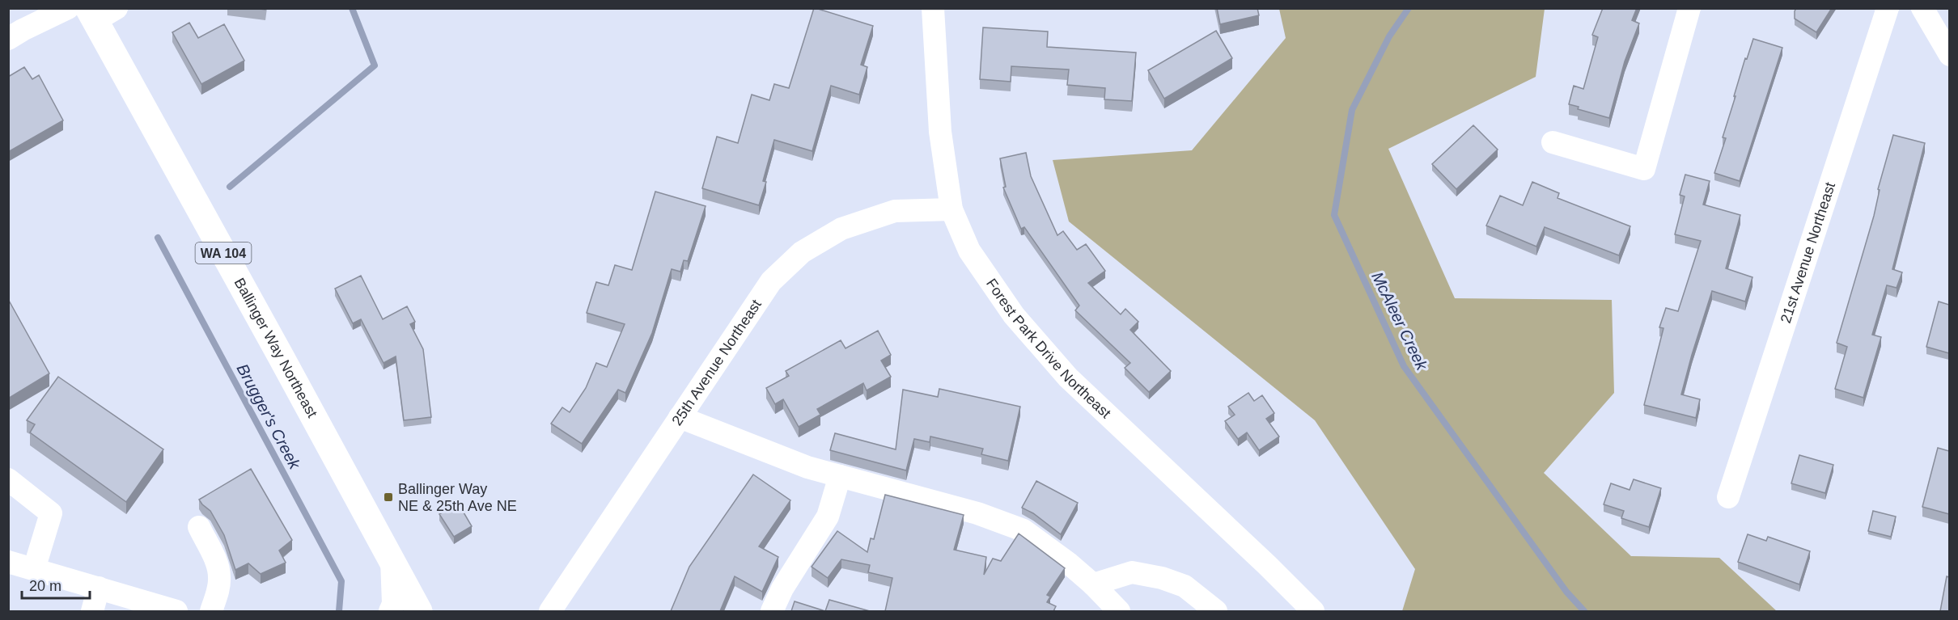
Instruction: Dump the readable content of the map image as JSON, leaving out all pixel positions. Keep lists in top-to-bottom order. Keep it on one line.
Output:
{"streets":{"main road":["WA 104","Ballinger Way Northeast"],"street":["21st Avenue Northeast","Forest Park Drive Northeast","25th Avenue Northeast"]},"crossings":[["Forest Park Drive Northeast","25th Avenue Northeast"]],"water":["McAleer Creek","Brugger's Creek"],"places":{"transit":["Ballinger Way NE & 25th Ave NE"]},"scale_bar":"20 m"}
